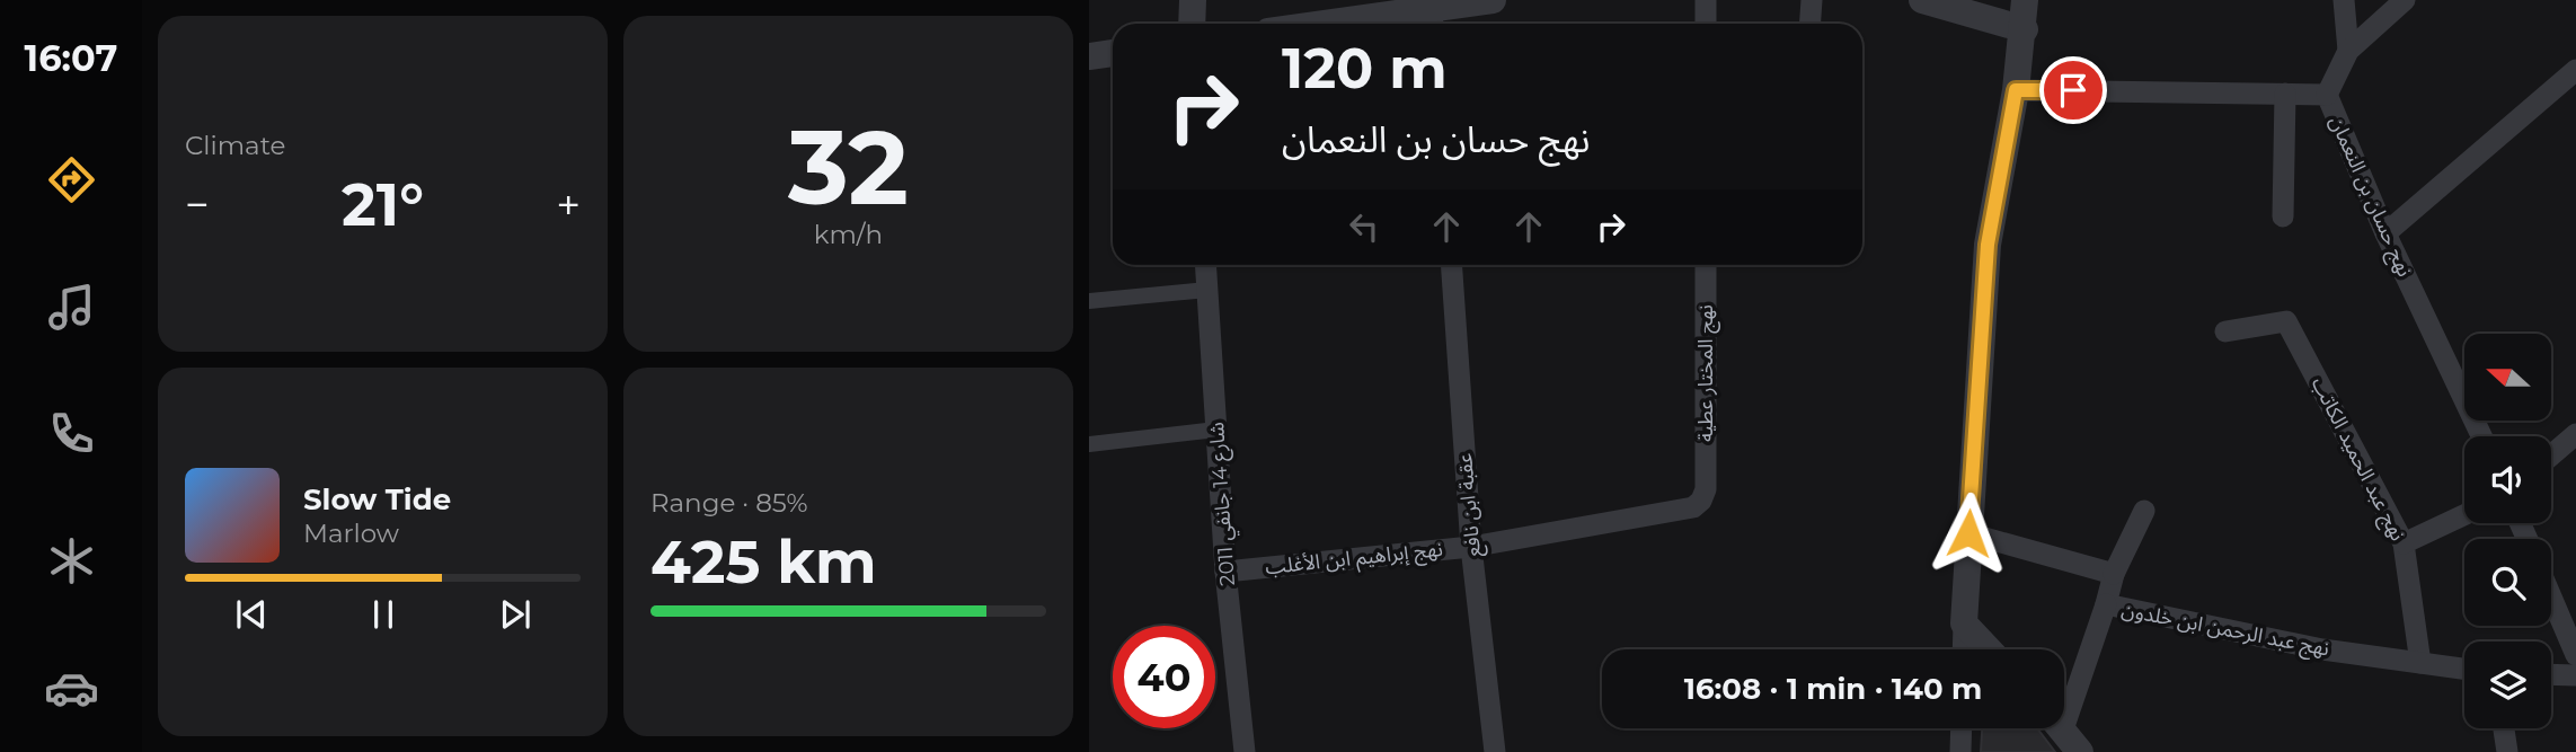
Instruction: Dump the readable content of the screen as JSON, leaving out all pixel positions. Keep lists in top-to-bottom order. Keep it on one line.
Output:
{"streets":{"street":["نهج حسان بن النعمان","نهج المختار عطية","نهج عبد الحميد الكاتب","شارع 14 جانفي 2011","عقبة ابن نافع","نهج إبراهيم ابن الأغلب","نهج عبد الرحمن ابن خلدون"]},"crossings":[["نهج المختار عطية","نهج إبراهيم ابن الأغلب"],["نهج عبد الحميد الكاتب","نهج عبد الرحمن ابن خلدون"],["شارع 14 جانفي 2011","نهج إبراهيم ابن الأغلب"],["عقبة ابن نافع","نهج إبراهيم ابن الأغلب"]],"north":"left","page":{"tabs":"16:07","tile":["Climate",["32","km/h"],["Range · 85%","425 km"]],"turn":["120 m","نهج حسان بن النعمان"],"heat":["−","21°","+"],"song":["Slow Tide","Marlow"],"limit":"40","trip":"16:08 · 1 min · 140 m"}}
